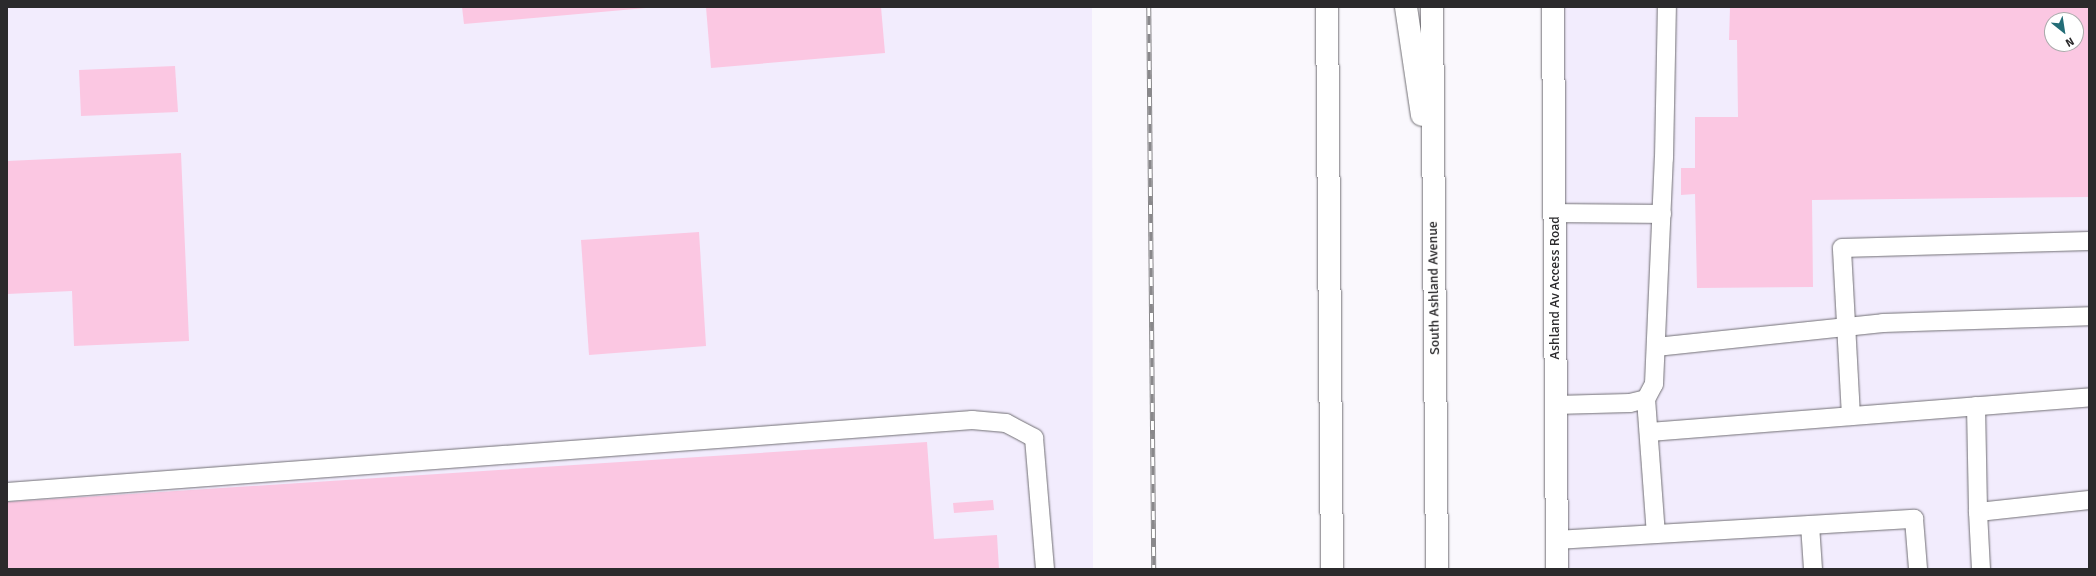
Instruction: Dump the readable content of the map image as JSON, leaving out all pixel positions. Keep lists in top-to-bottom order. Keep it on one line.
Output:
{"streets":{"main road":["South Ashland Avenue","Ashland Av Access Road"]},"north":"bottom right"}
